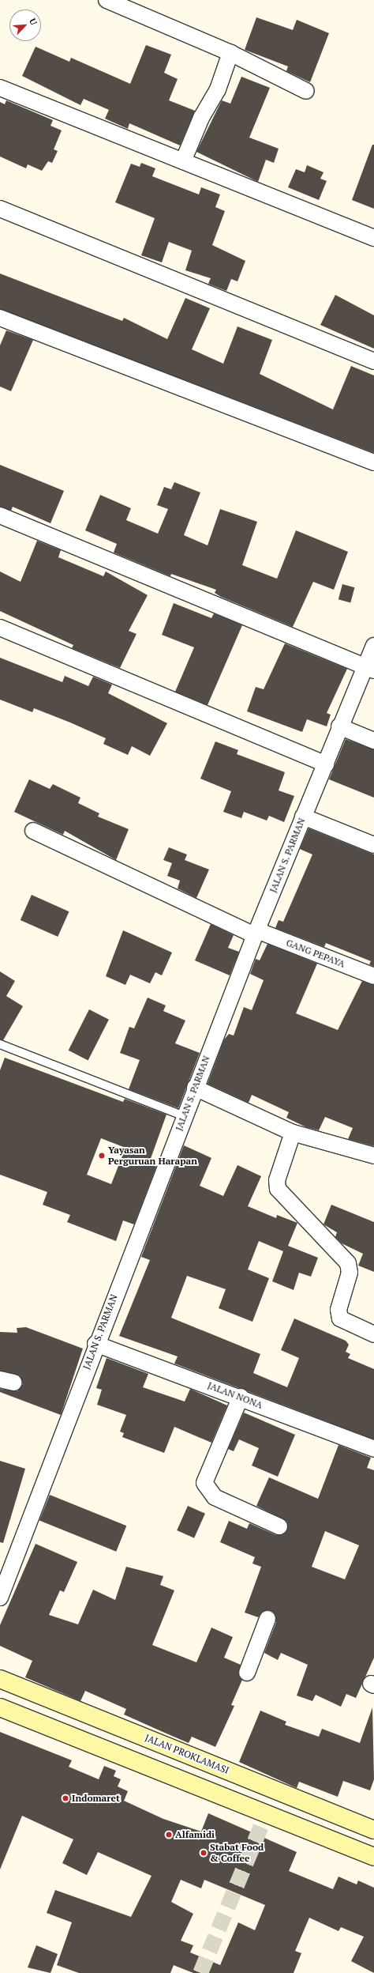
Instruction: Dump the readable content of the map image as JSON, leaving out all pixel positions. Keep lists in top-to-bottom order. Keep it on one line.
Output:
{"streets":{"street":["JALAN S. PARMAN","GANG PEPAYA","JALAN NONA","JALAN PROKLAMASI"]},"crossings":[["JALAN S. PARMAN","GANG PEPAYA"],["JALAN S. PARMAN","JALAN NONA"]],"places":["Yayasan Perguruan Harapan","Indomaret","Alfamidi","Stabat Food & Coffee"],"north":"top right"}
